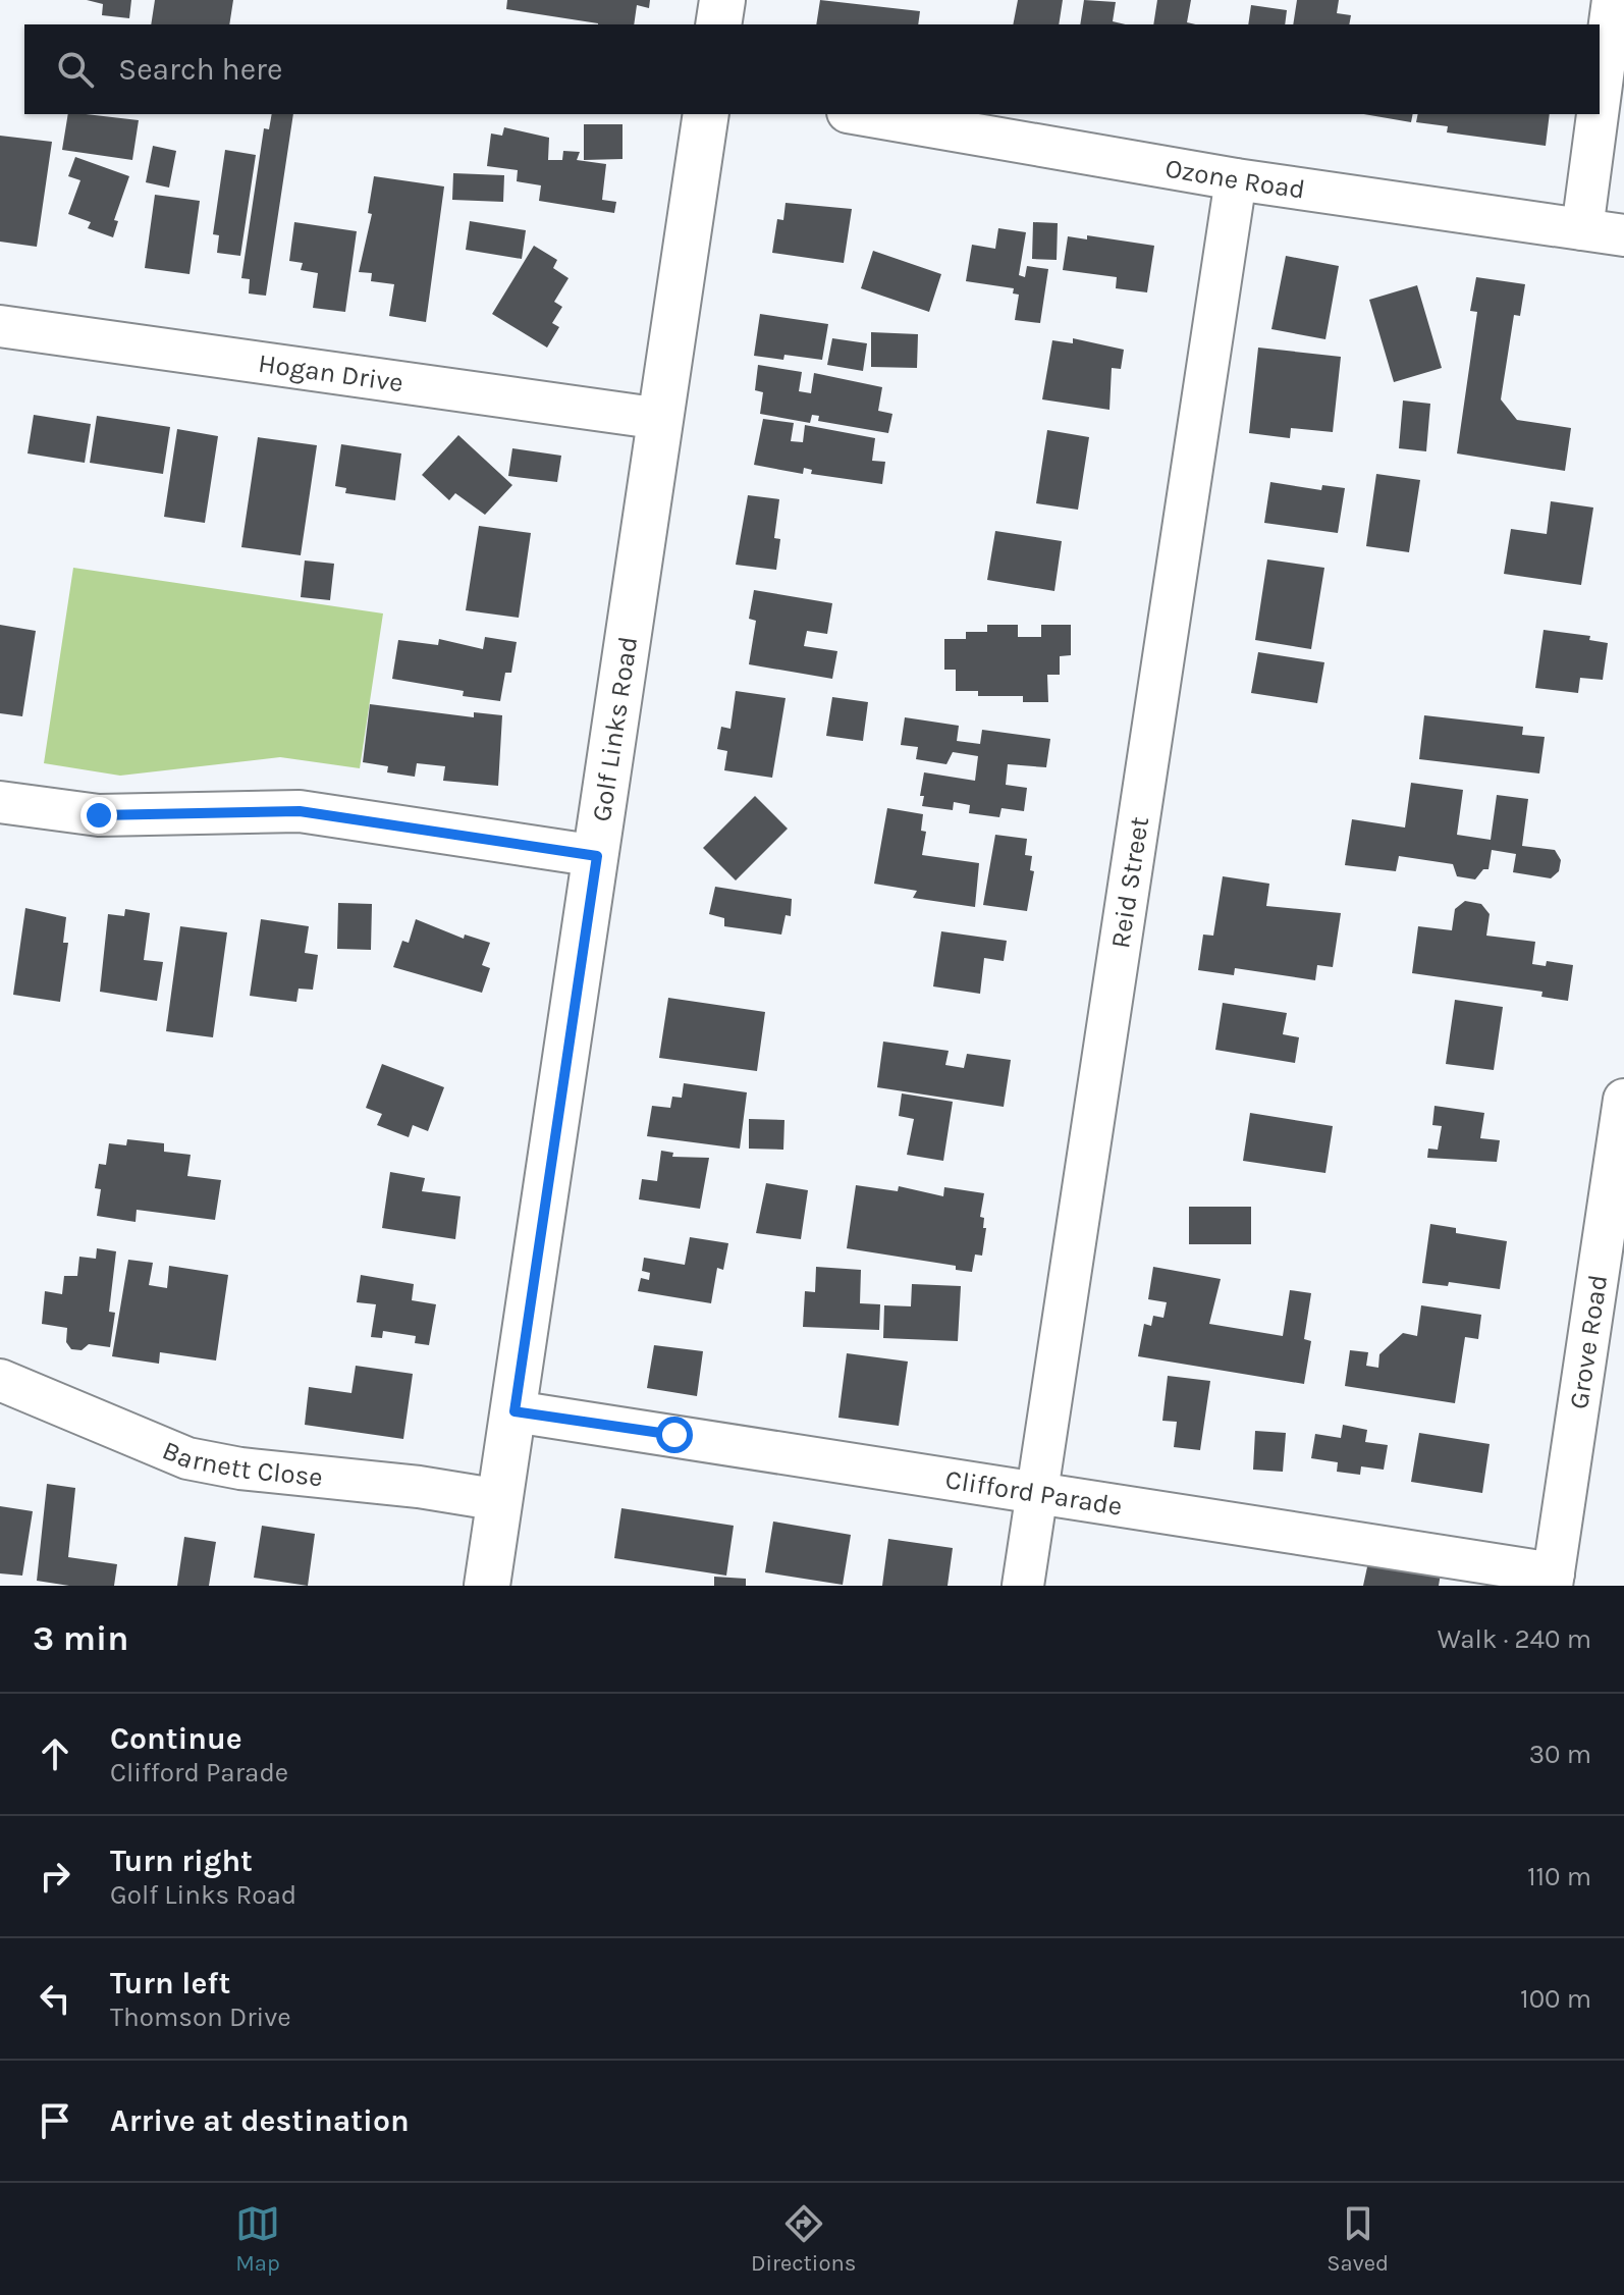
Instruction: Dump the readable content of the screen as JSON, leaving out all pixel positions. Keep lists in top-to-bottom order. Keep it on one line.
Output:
{"streets":{"main road":["Golf Links Road"],"street":["Ozone Road","Hogan Drive","Reid Street","Grove Road","Barnett Close","Clifford Parade"]},"crossings":[["Ozone Road","Reid Street"],["Hogan Drive","Golf Links Road"],["Golf Links Road","Barnett Close"],["Golf Links Road","Clifford Parade"],["Reid Street","Clifford Parade"],["Grove Road","Clifford Parade"]],"page":{"search":"Search here","heading":["3 min","Walk · 240 m"],"list":[["Continue","Clifford Parade","30 m"],["Turn right","Golf Links Road","110 m"],["Turn left","Thomson Drive","100 m"],"Arrive at destination"],"nav":["Map","Directions","Saved"]}}
